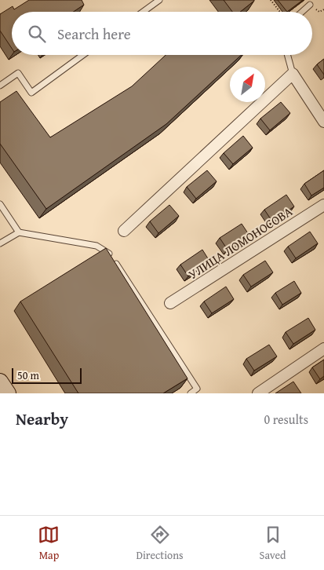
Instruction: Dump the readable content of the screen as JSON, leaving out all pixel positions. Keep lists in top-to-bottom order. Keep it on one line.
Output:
{"streets":{"street":["УЛИЦА ЛОМОНОСОВА"]},"scale_bar":"50 m","north":"top right","page":{"search":"Search here","scale":"50 m","heading":["Nearby","0 results"],"nav":["Map","Directions","Saved"]}}
